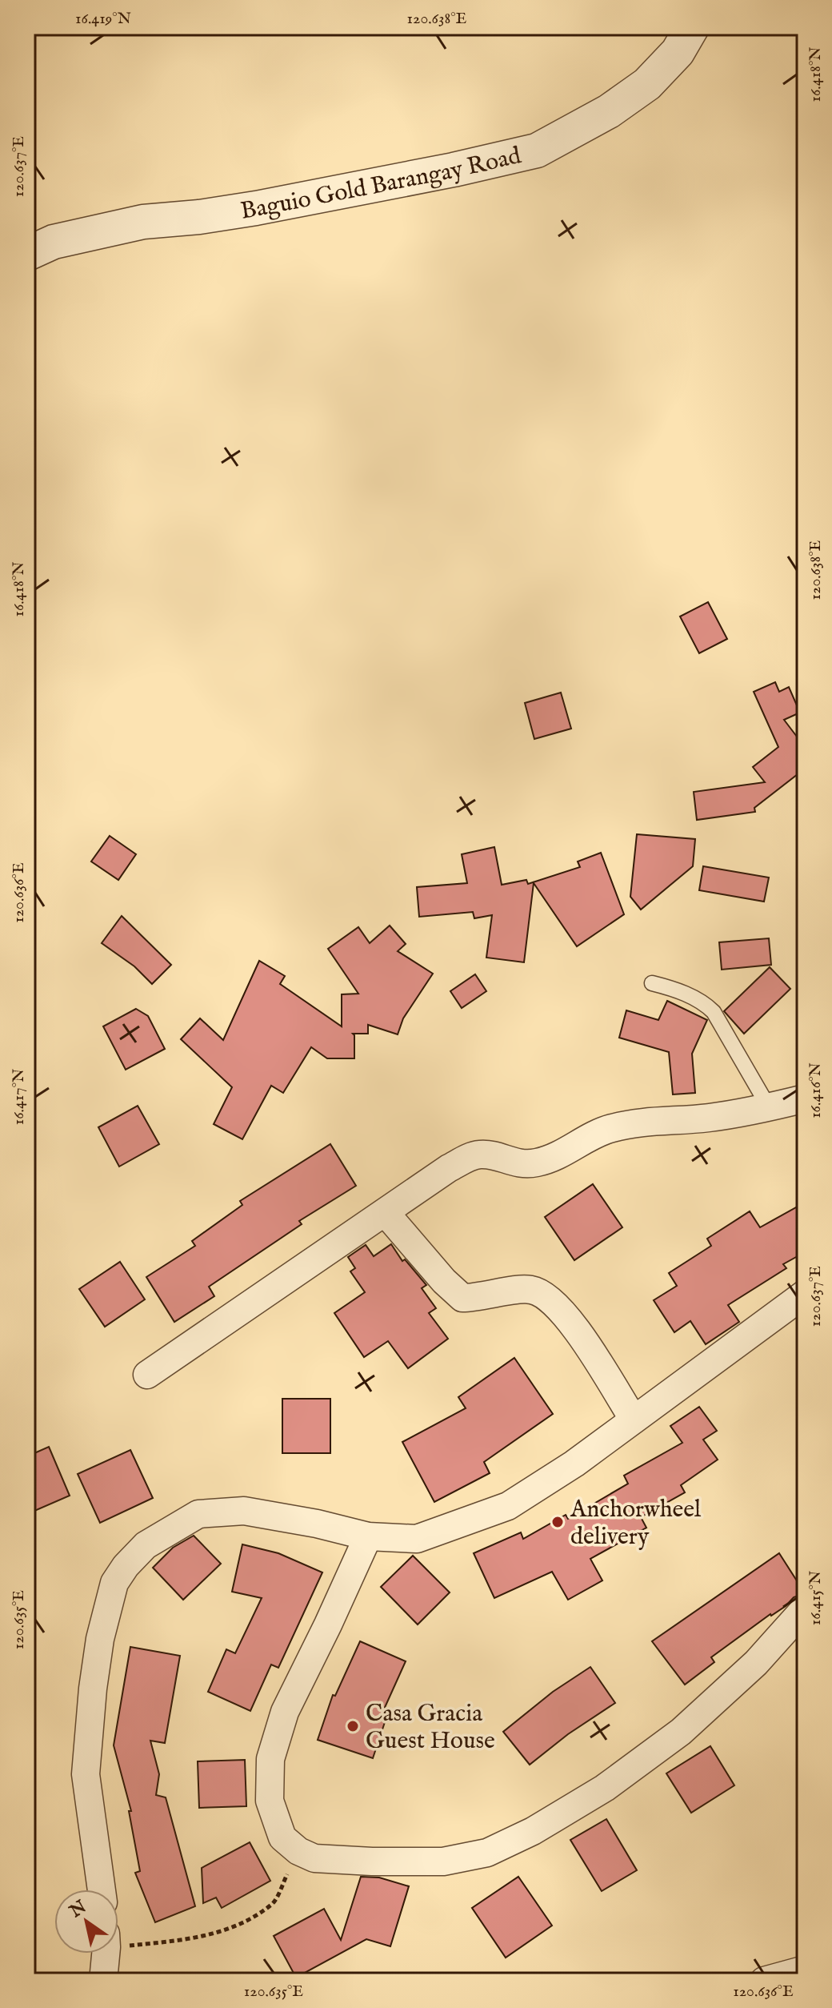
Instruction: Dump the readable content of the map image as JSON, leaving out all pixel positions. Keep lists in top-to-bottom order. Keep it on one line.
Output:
{"streets":{"street":["Baguio Gold Barangay Road"]},"places":["Anchorwheel delivery","Casa Gracia Guest House"],"north":"top left","coordinates":["16.419°N","120.638°E","16.418°N","120.637°E","120.636°E","16.416°N","16.417°N","16.415°N","120.635°E"]}
